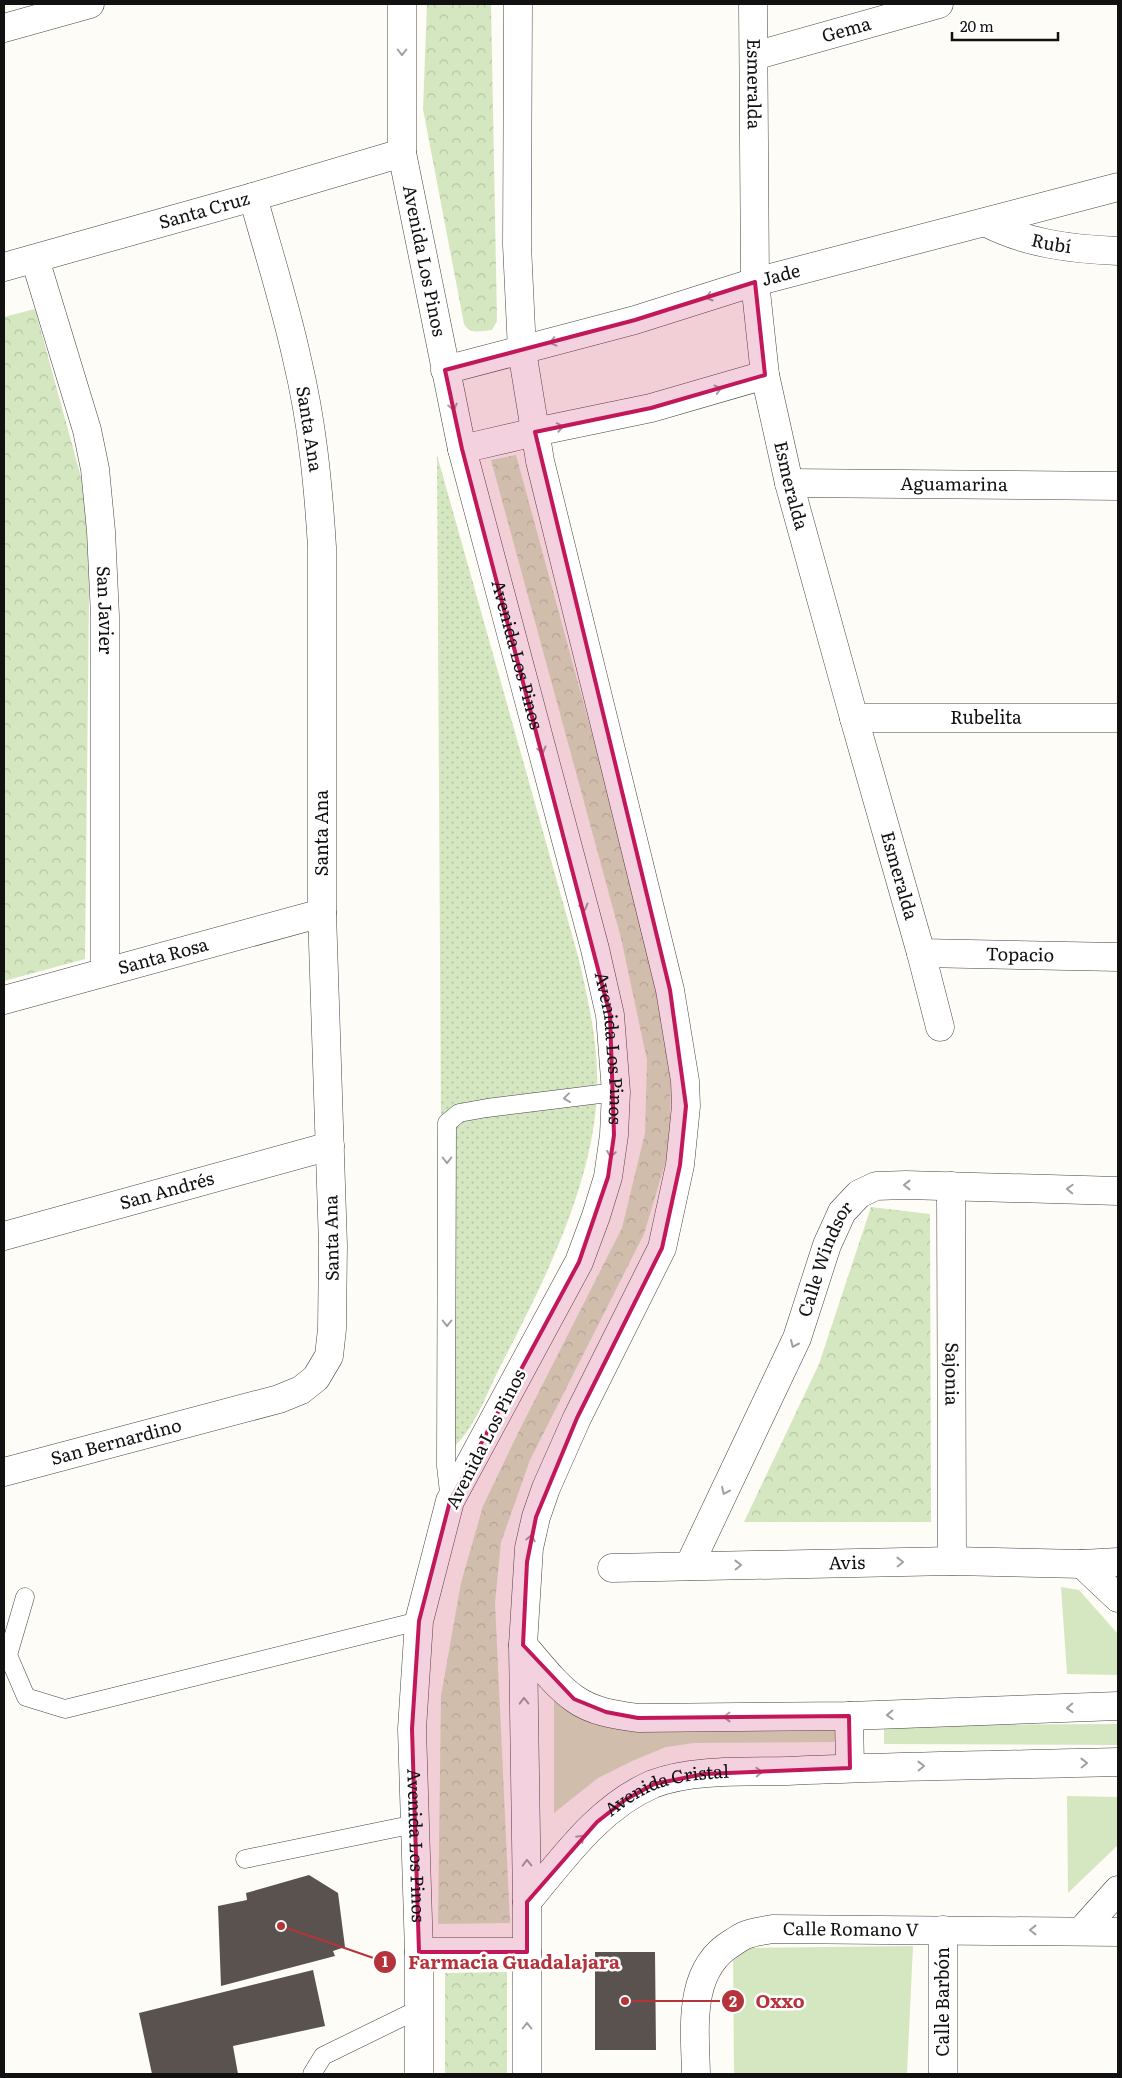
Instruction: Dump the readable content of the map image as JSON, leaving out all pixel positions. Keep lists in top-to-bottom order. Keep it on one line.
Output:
{"streets":{"street":["Gema","Esmeralda","Santa Cruz","Rubí","Avenida Los Pinos","Jade","Santa Ana","Aguamarina","San Javier","Rubelita","Topacio","Santa Rosa","San Andrés","Calle Windsor","Sajonia","San Bernardino","Avis","Avenida Cristal","Calle Romano V","Calle Barbón"]},"crossings":[["Gema","Esmeralda"],["Esmeralda","Jade"],["Esmeralda","Aguamarina"],["Esmeralda","Rubelita"],["Esmeralda","Topacio"],["Santa Cruz","Avenida Los Pinos"],["Santa Cruz","Santa Ana"],["Santa Cruz","San Javier"],["Rubí","Jade"],["Avenida Los Pinos","Jade"],["Santa Ana","Santa Rosa"],["Santa Ana","San Andrés"],["Santa Ana","San Bernardino"],["San Javier","Santa Rosa"],["Calle Windsor","Sajonia"],["Calle Windsor","Avis"],["Sajonia","Avis"],["Calle Romano V","Calle Barbón"]],"one_way":["Calle Windsor"],"places":["Farmacia Guadalajara","Oxxo"],"scale_bar":"20 m"}
